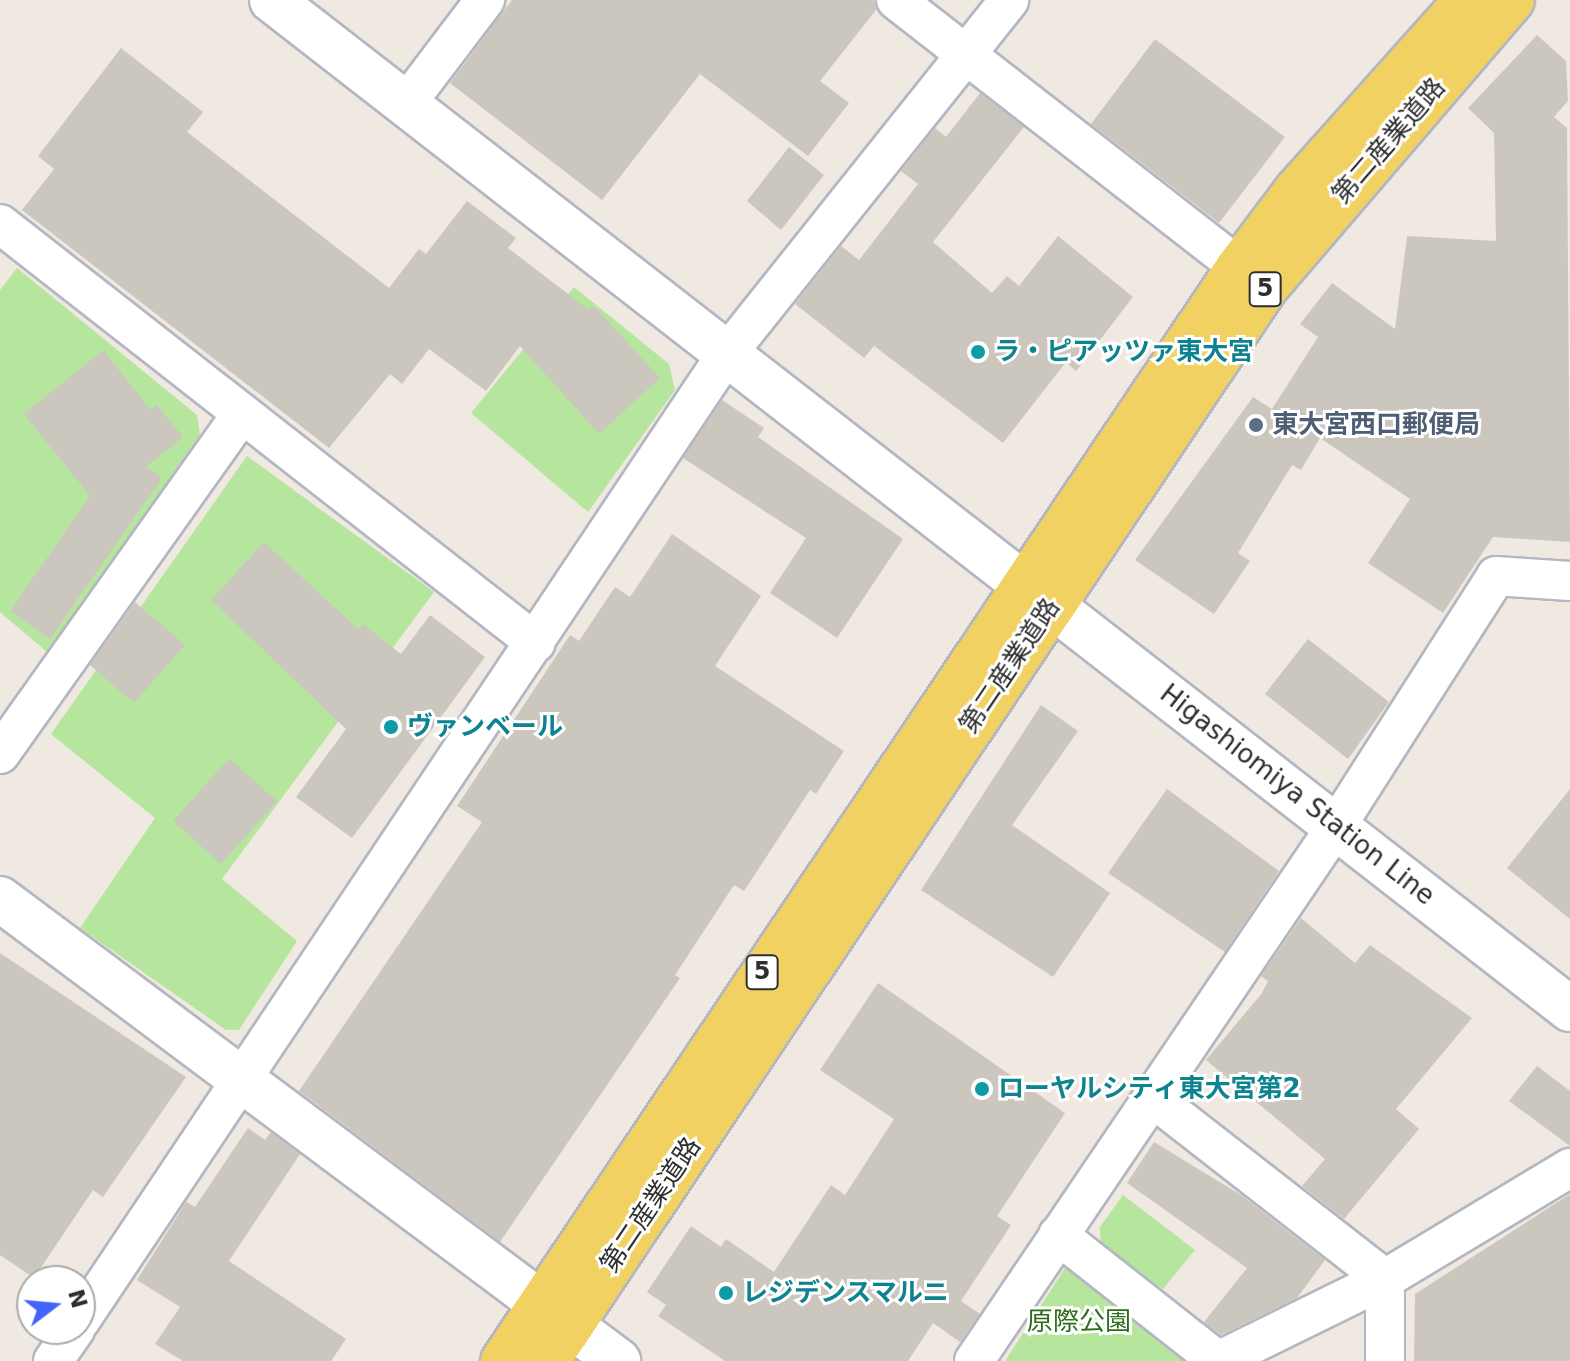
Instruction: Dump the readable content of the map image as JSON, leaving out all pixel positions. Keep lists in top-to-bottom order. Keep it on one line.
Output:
{"streets":{"main road":["第二産業道路","5"],"street":["Higashiomiya Station Line"]},"crossings":[["第二産業道路","Higashiomiya Station Line"]],"parks":["原際公園"],"places":["ラ・ピアッツァ東大宮","東大宮西口郵便局","ヴァンベール","ローヤルシティ東大宮第2","レジデンスマルニ"],"north":"right"}
